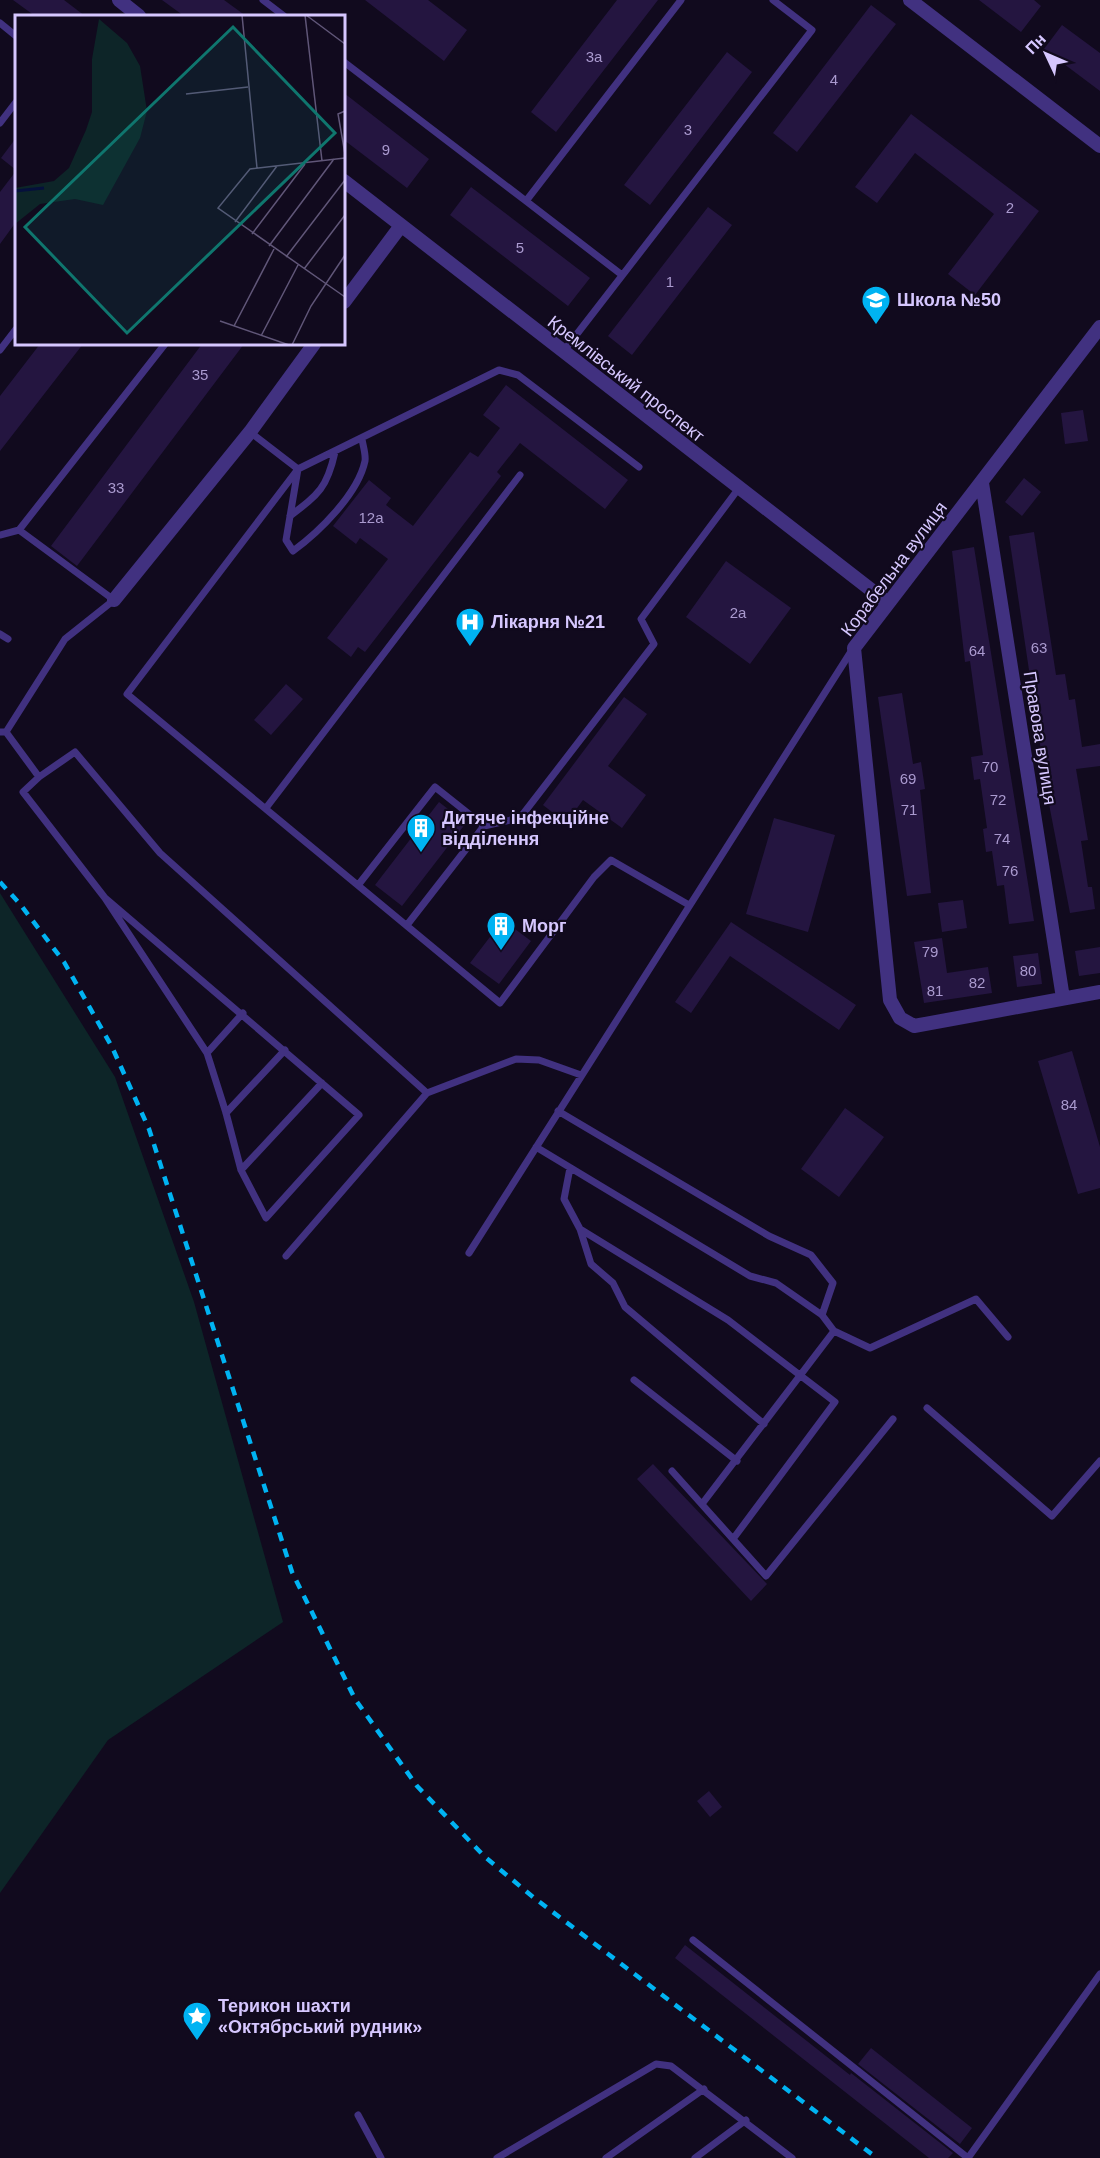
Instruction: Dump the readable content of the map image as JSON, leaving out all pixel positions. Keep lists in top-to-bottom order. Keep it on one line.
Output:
{"streets":{"street":["Кремлівський проспект","Корабельна вулиця","Правова вулиця"]},"crossings":[["Кремлівський проспект","Корабельна вулиця"],["Корабельна вулиця","Правова вулиця"]],"places":{"school or university":["Школа №50"],"hospital":["Лікарня №21"],"building":["Дитяче інфекційне відділення","Морг"],"place":["Терикон шахти «Октябрський рудник»"]},"house_numbers":["3а","4","3","9","2","5","1","35","33","12а","2а","63","64","70","69","72","71","74","76","79","80","82","81","84"],"north":"top left"}
